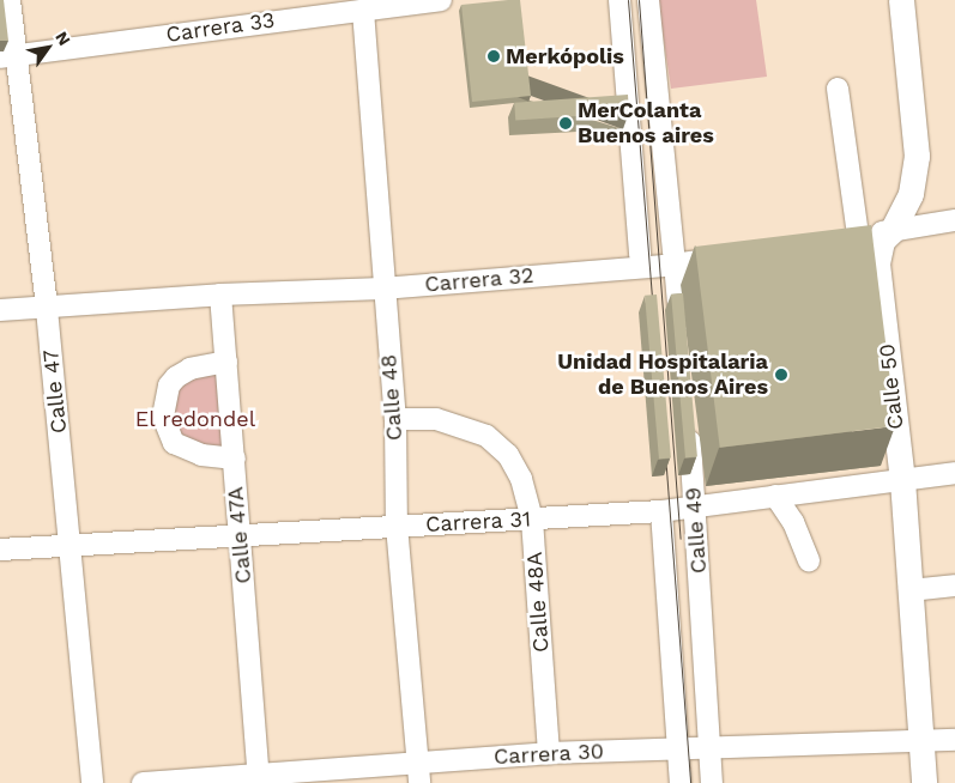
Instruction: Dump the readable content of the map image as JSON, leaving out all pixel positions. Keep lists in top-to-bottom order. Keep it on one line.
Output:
{"streets":{"main road":["Calle 50"],"street":["Carrera 33","Carrera 32","Calle 47","Calle 48","Carrera 31","Calle 49","Calle 47A","Calle 48A","Carrera 30"]},"crossings":[["Carrera 33","Calle 47"],["Carrera 33","Calle 48"],["Carrera 32","Calle 47"],["Carrera 32","Calle 48"],["Carrera 32","Calle 47A"],["Calle 50","Carrera 31"],["Calle 50","Carrera 30"],["Calle 47","Carrera 31"],["Calle 48","Carrera 31"],["Calle 48","Calle 48A"],["Calle 48","Carrera 30"],["Carrera 31","Calle 49"],["Carrera 31","Calle 47A"],["Carrera 31","Calle 48A"],["Calle 49","Carrera 30"],["Calle 47A","Carrera 30"],["Calle 48A","Carrera 30"]],"parks":["El redondel"],"places":["Merkópolis","MerColanta Buenos aires","Unidad Hospitalaria de Buenos Aires"],"north":"top right"}
